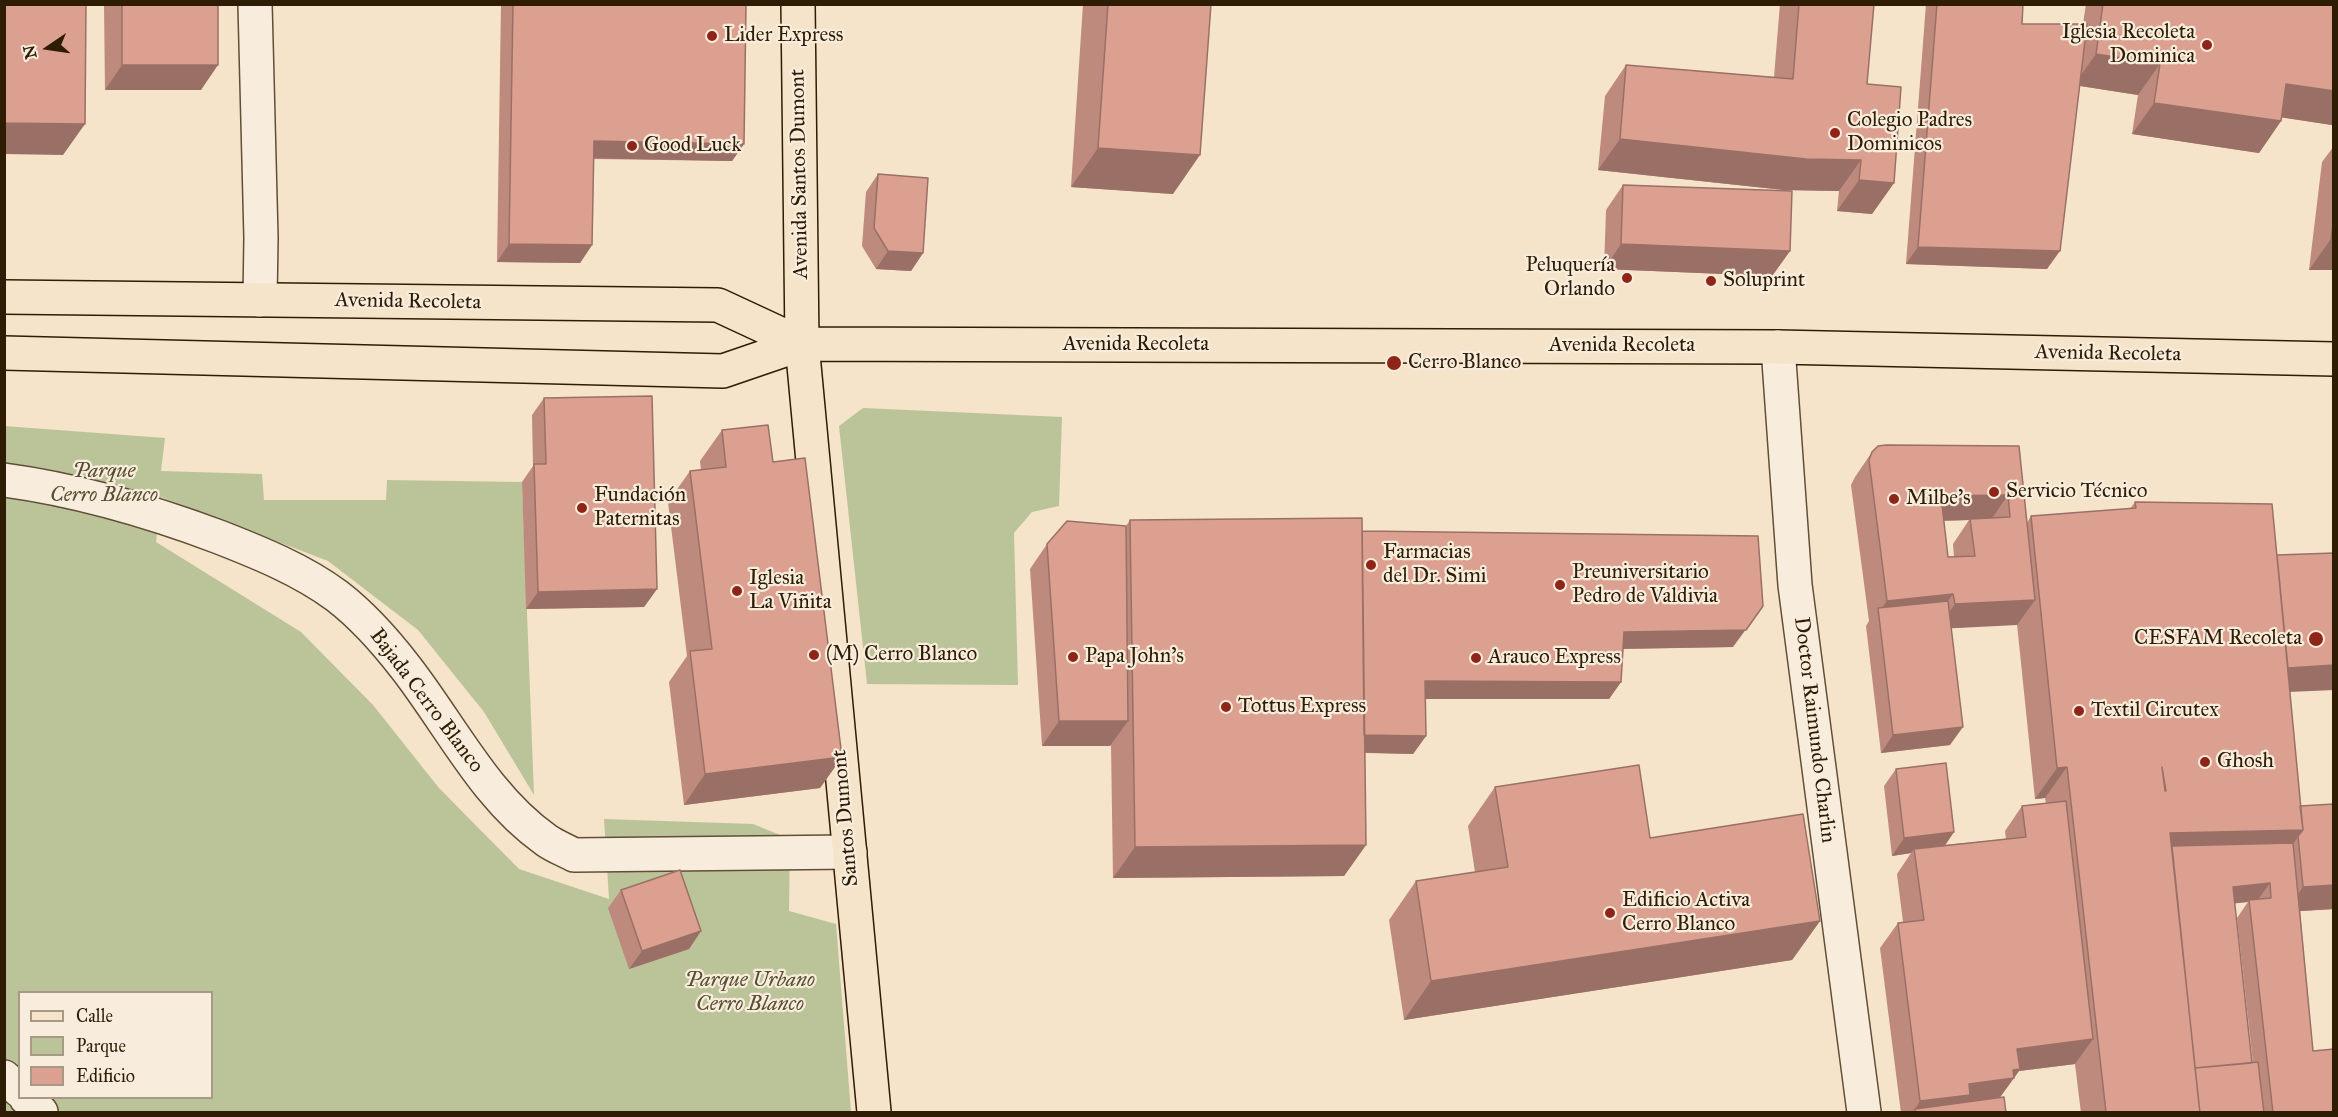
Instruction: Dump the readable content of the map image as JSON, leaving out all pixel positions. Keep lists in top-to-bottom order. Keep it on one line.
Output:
{"streets":{"main road":["Avenida Santos Dumont","Avenida Recoleta","Santos Dumont"],"street":["Bajada Cerro Blanco","Doctor Raimundo Charlin"]},"crossings":[["Avenida Santos Dumont","Avenida Recoleta"],["Avenida Santos Dumont","Santos Dumont"],["Avenida Recoleta","Doctor Raimundo Charlin"],["Avenida Recoleta","Santos Dumont"],["Bajada Cerro Blanco","Santos Dumont"]],"parks":["Parque Cerro Blanco","Parque Urbano Cerro Blanco"],"places":["Lider Express","Iglesia Recoleta Dominica","Colegio Padres Dominicos","Good Luck","Peluquería Orlando","Soluprint","Cerro Blanco","Servicio Técnico","Milbe's","Fundación Paternitas","Farmacias del Dr. Simi","Preuniversitario Pedro de Valdivia","Iglesia La Viñita","CESFAM Recoleta","(M) Cerro Blanco","Papa John's","Arauco Express","Tottus Express","Textil Circutex","Ghosh","Edificio Activa Cerro Blanco"],"legend":["Calle","Parque","Edificio"],"north":"left"}
